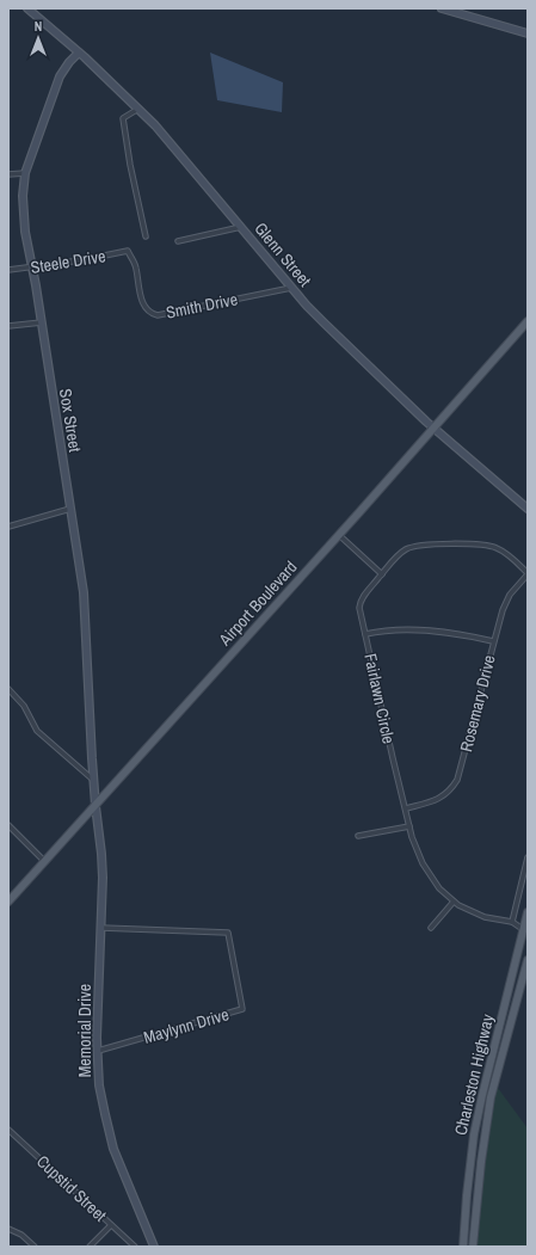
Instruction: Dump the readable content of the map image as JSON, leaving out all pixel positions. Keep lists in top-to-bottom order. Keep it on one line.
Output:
{"streets":{"main road":["Airport Boulevard","Charleston Highway"],"street":["Glenn Street","Steele Drive","Smith Drive","Sox Street","Fairlawn Circle","Rosemary Drive","Maylynn Drive","Memorial Drive","Cupstid Street"]},"crossings":[["Glenn Street","Smith Drive"],["Glenn Street","Sox Street"],["Glenn Street","Airport Boulevard"],["Steele Drive","Smith Drive"],["Steele Drive","Sox Street"],["Sox Street","Airport Boulevard"],["Sox Street","Memorial Drive"],["Airport Boulevard","Memorial Drive"],["Fairlawn Circle","Rosemary Drive"],["Fairlawn Circle","Charleston Highway"],["Maylynn Drive","Memorial Drive"]],"north":"top"}
